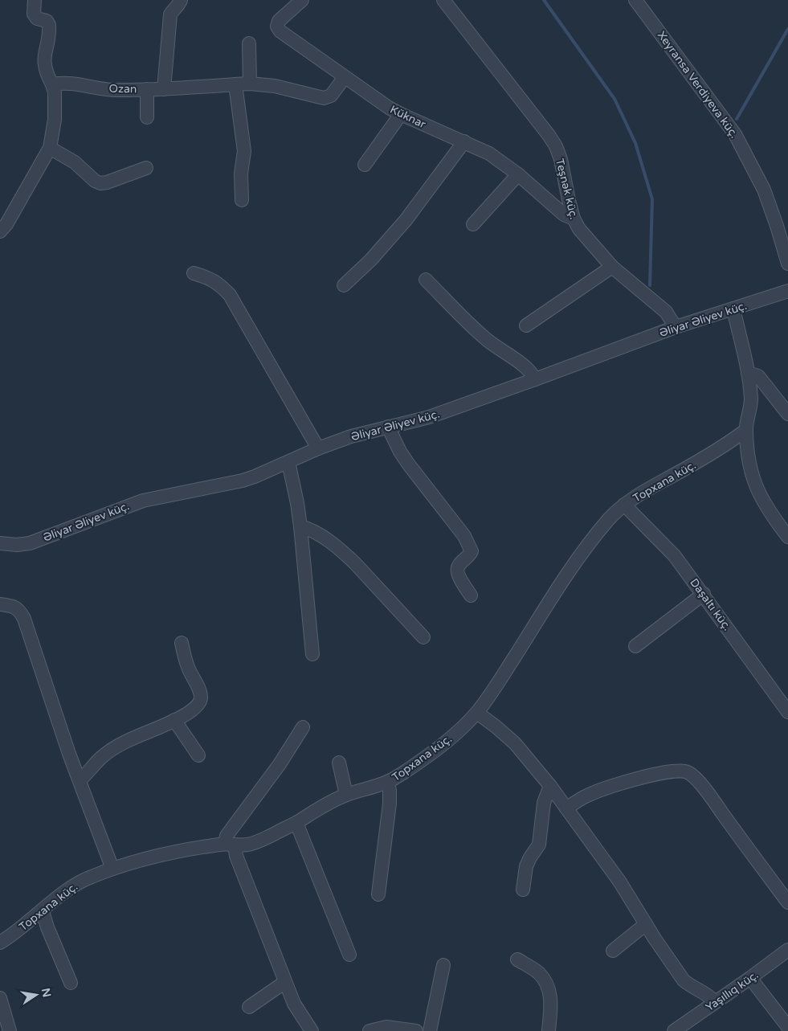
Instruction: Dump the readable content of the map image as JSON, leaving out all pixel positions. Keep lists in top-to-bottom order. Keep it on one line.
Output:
{"streets":{"street":["Xeyransa Verdiyeva küç.","Ozan","Küknar","Teşnək küç.","Əliyar Əliyev küç.","Topxana küç.","Daşaltı küç.","Yaşıllıq küç."]},"crossings":[["Ozan","Küknar"],["Küknar","Teşnək küç."],["Teşnək küç.","Əliyar Əliyev küç."],["Topxana küç.","Daşaltı küç."]],"north":"right"}
